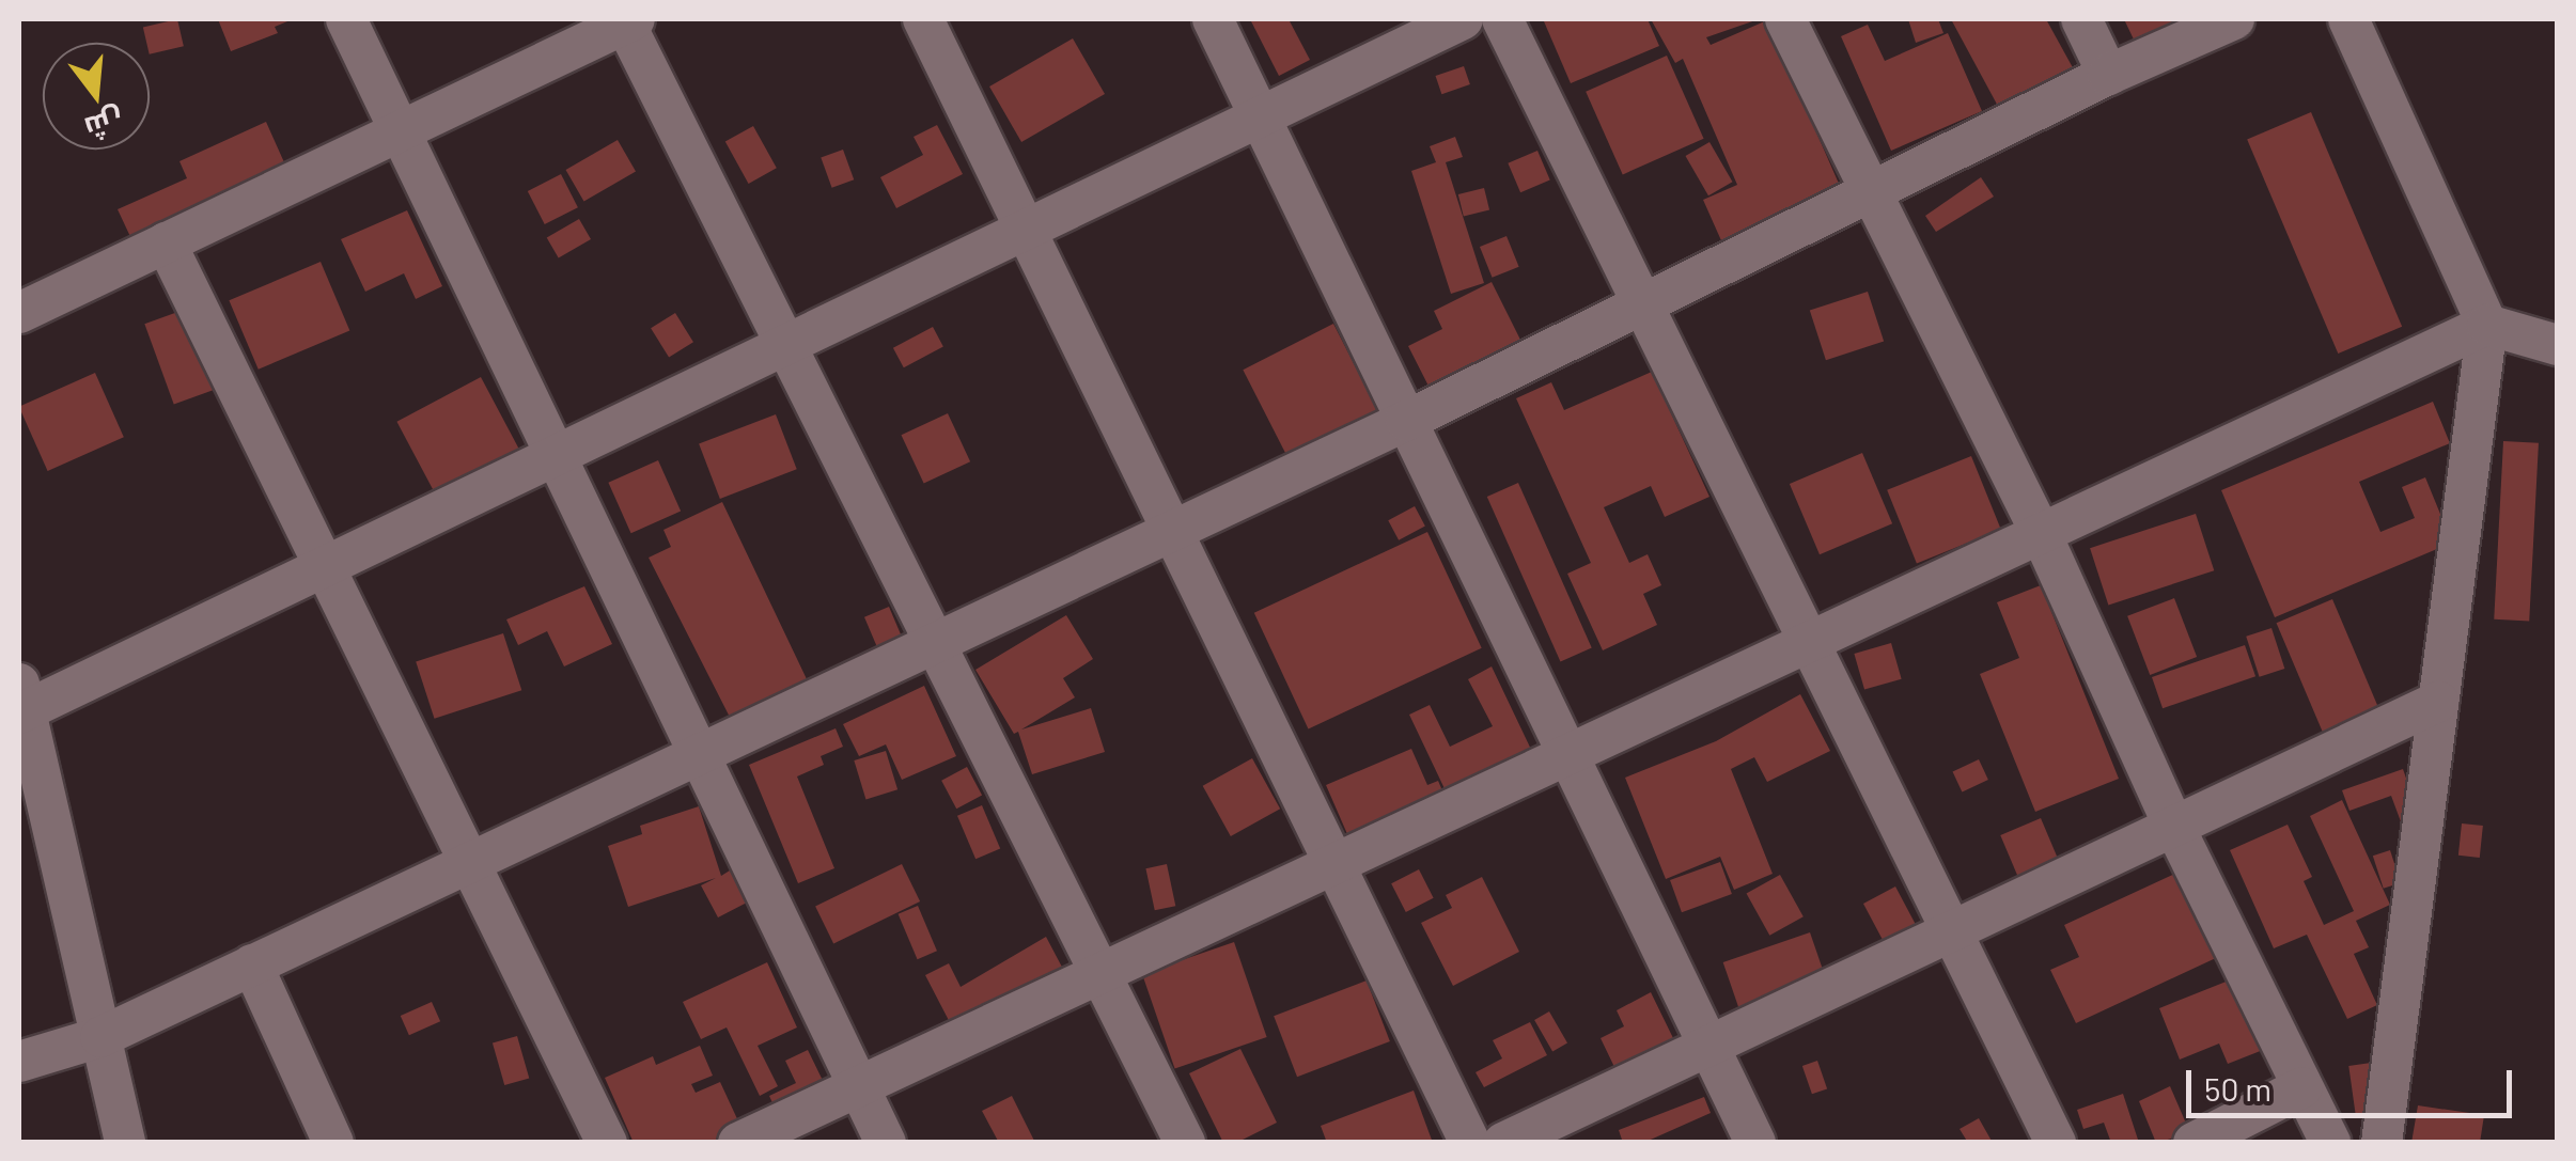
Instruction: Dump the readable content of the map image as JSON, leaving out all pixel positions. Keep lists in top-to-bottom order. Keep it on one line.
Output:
{"scale_bar":"50 m","north":"bottom"}
